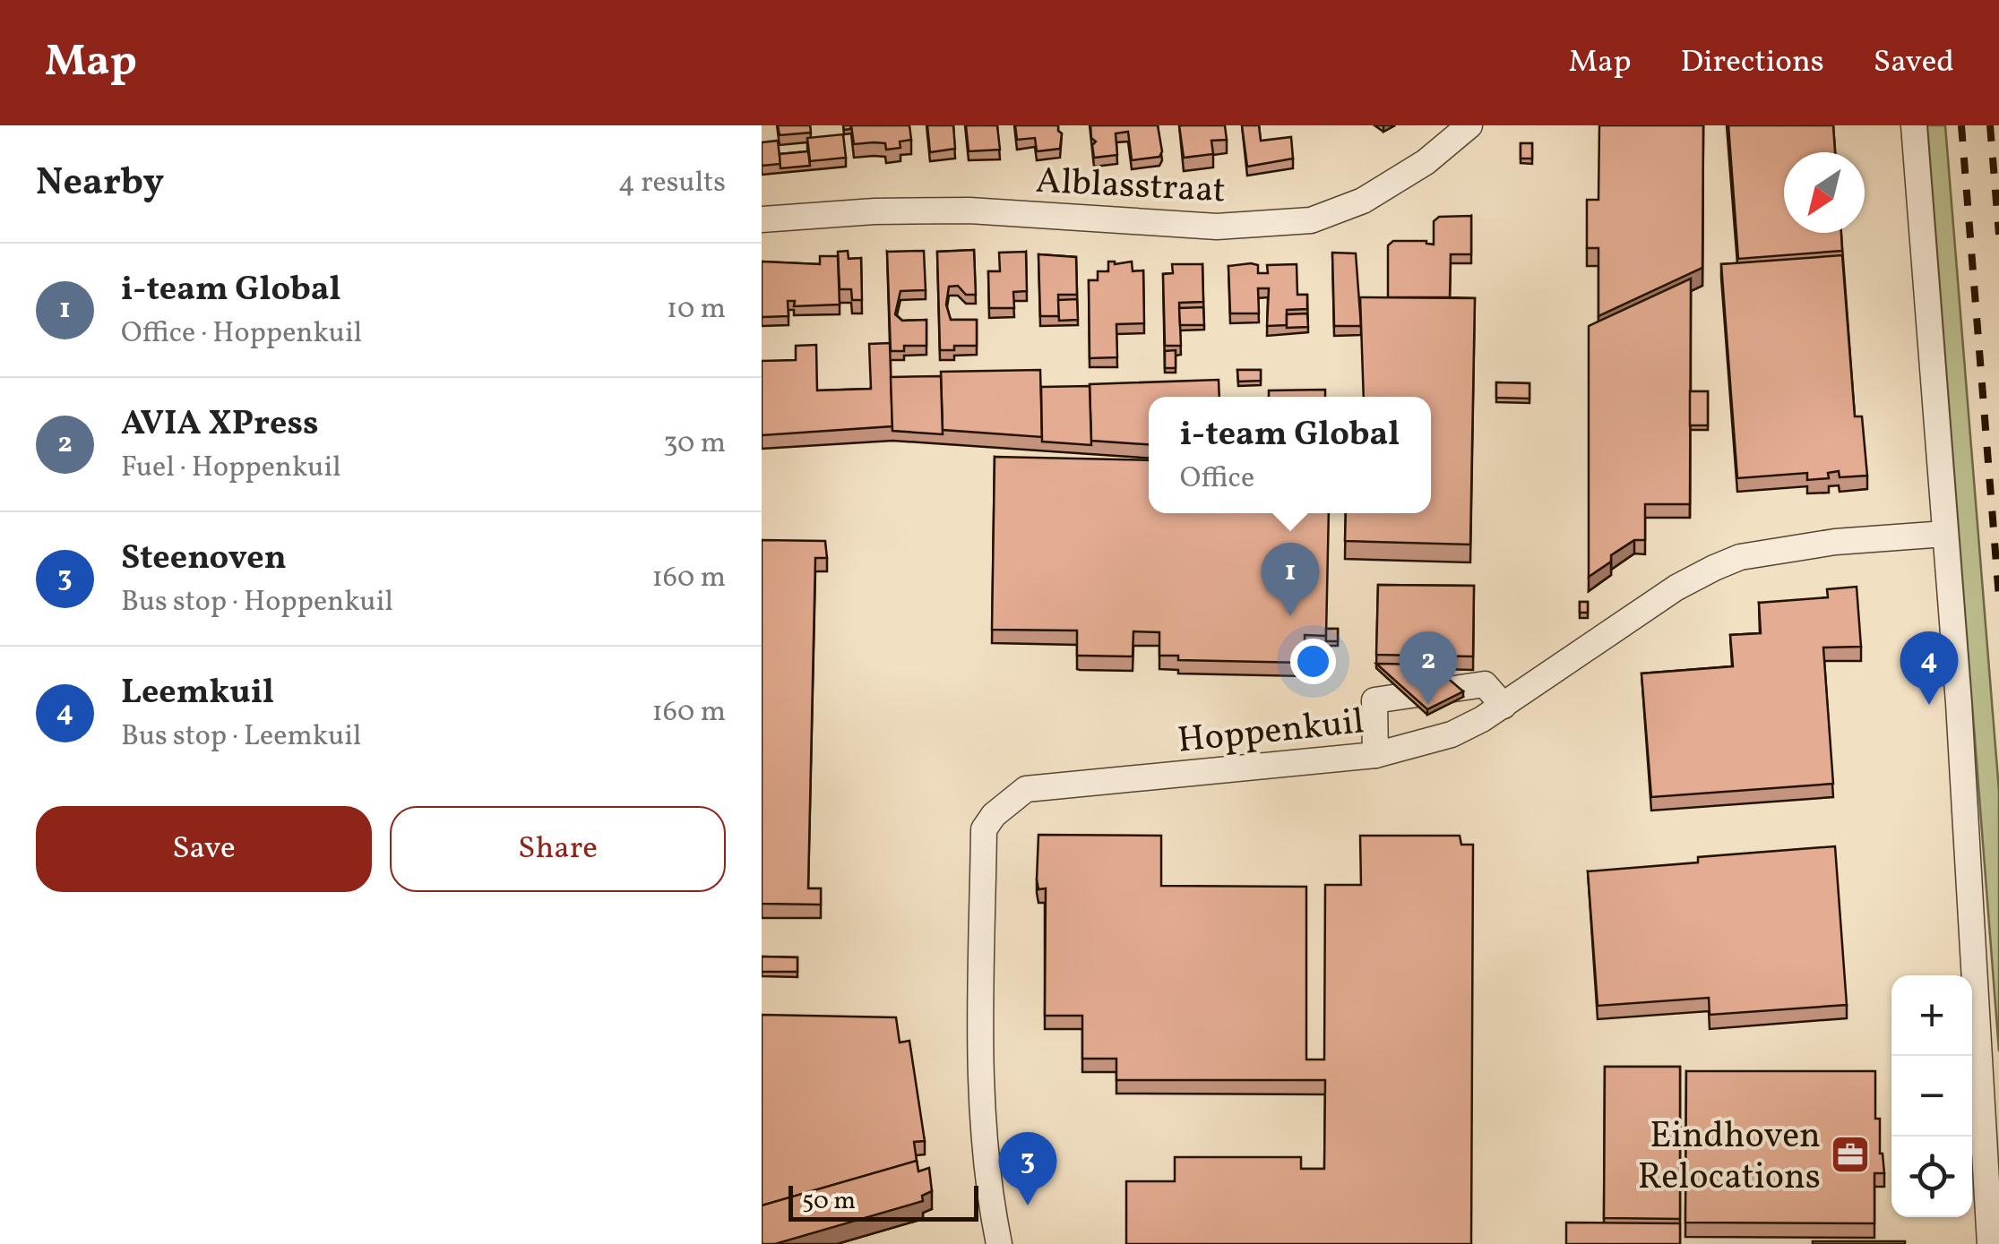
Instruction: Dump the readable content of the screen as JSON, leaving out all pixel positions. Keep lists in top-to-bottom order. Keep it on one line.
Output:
{"streets":{"street":["Alblasstraat","Hoppenkuil"]},"places":{"office":["Eindhoven Relocations"]},"scale_bar":"50 m","north":"bottom left","page":{"header":"Map","nav":["Map","Directions","Saved"],"heading":["Nearby","4 results"],"list":[{"mark":"1","name":"i-team Global","note":"Office · Hoppenkuil","value":"10 m"},{"mark":"2","name":"AVIA XPress","note":"Fuel · Hoppenkuil","value":"30 m"},{"mark":"3","name":"Steenoven","note":"Bus stop · Hoppenkuil","value":"160 m"},{"mark":"4","name":"Leemkuil","note":"Bus stop · Leemkuil","value":"160 m"}],"popup":["i-team Global","Office"],"pins":["1","2","4","3"],"buttons":["Save","Share"],"map_buttons":["+","−"],"scale":"50 m"}}
